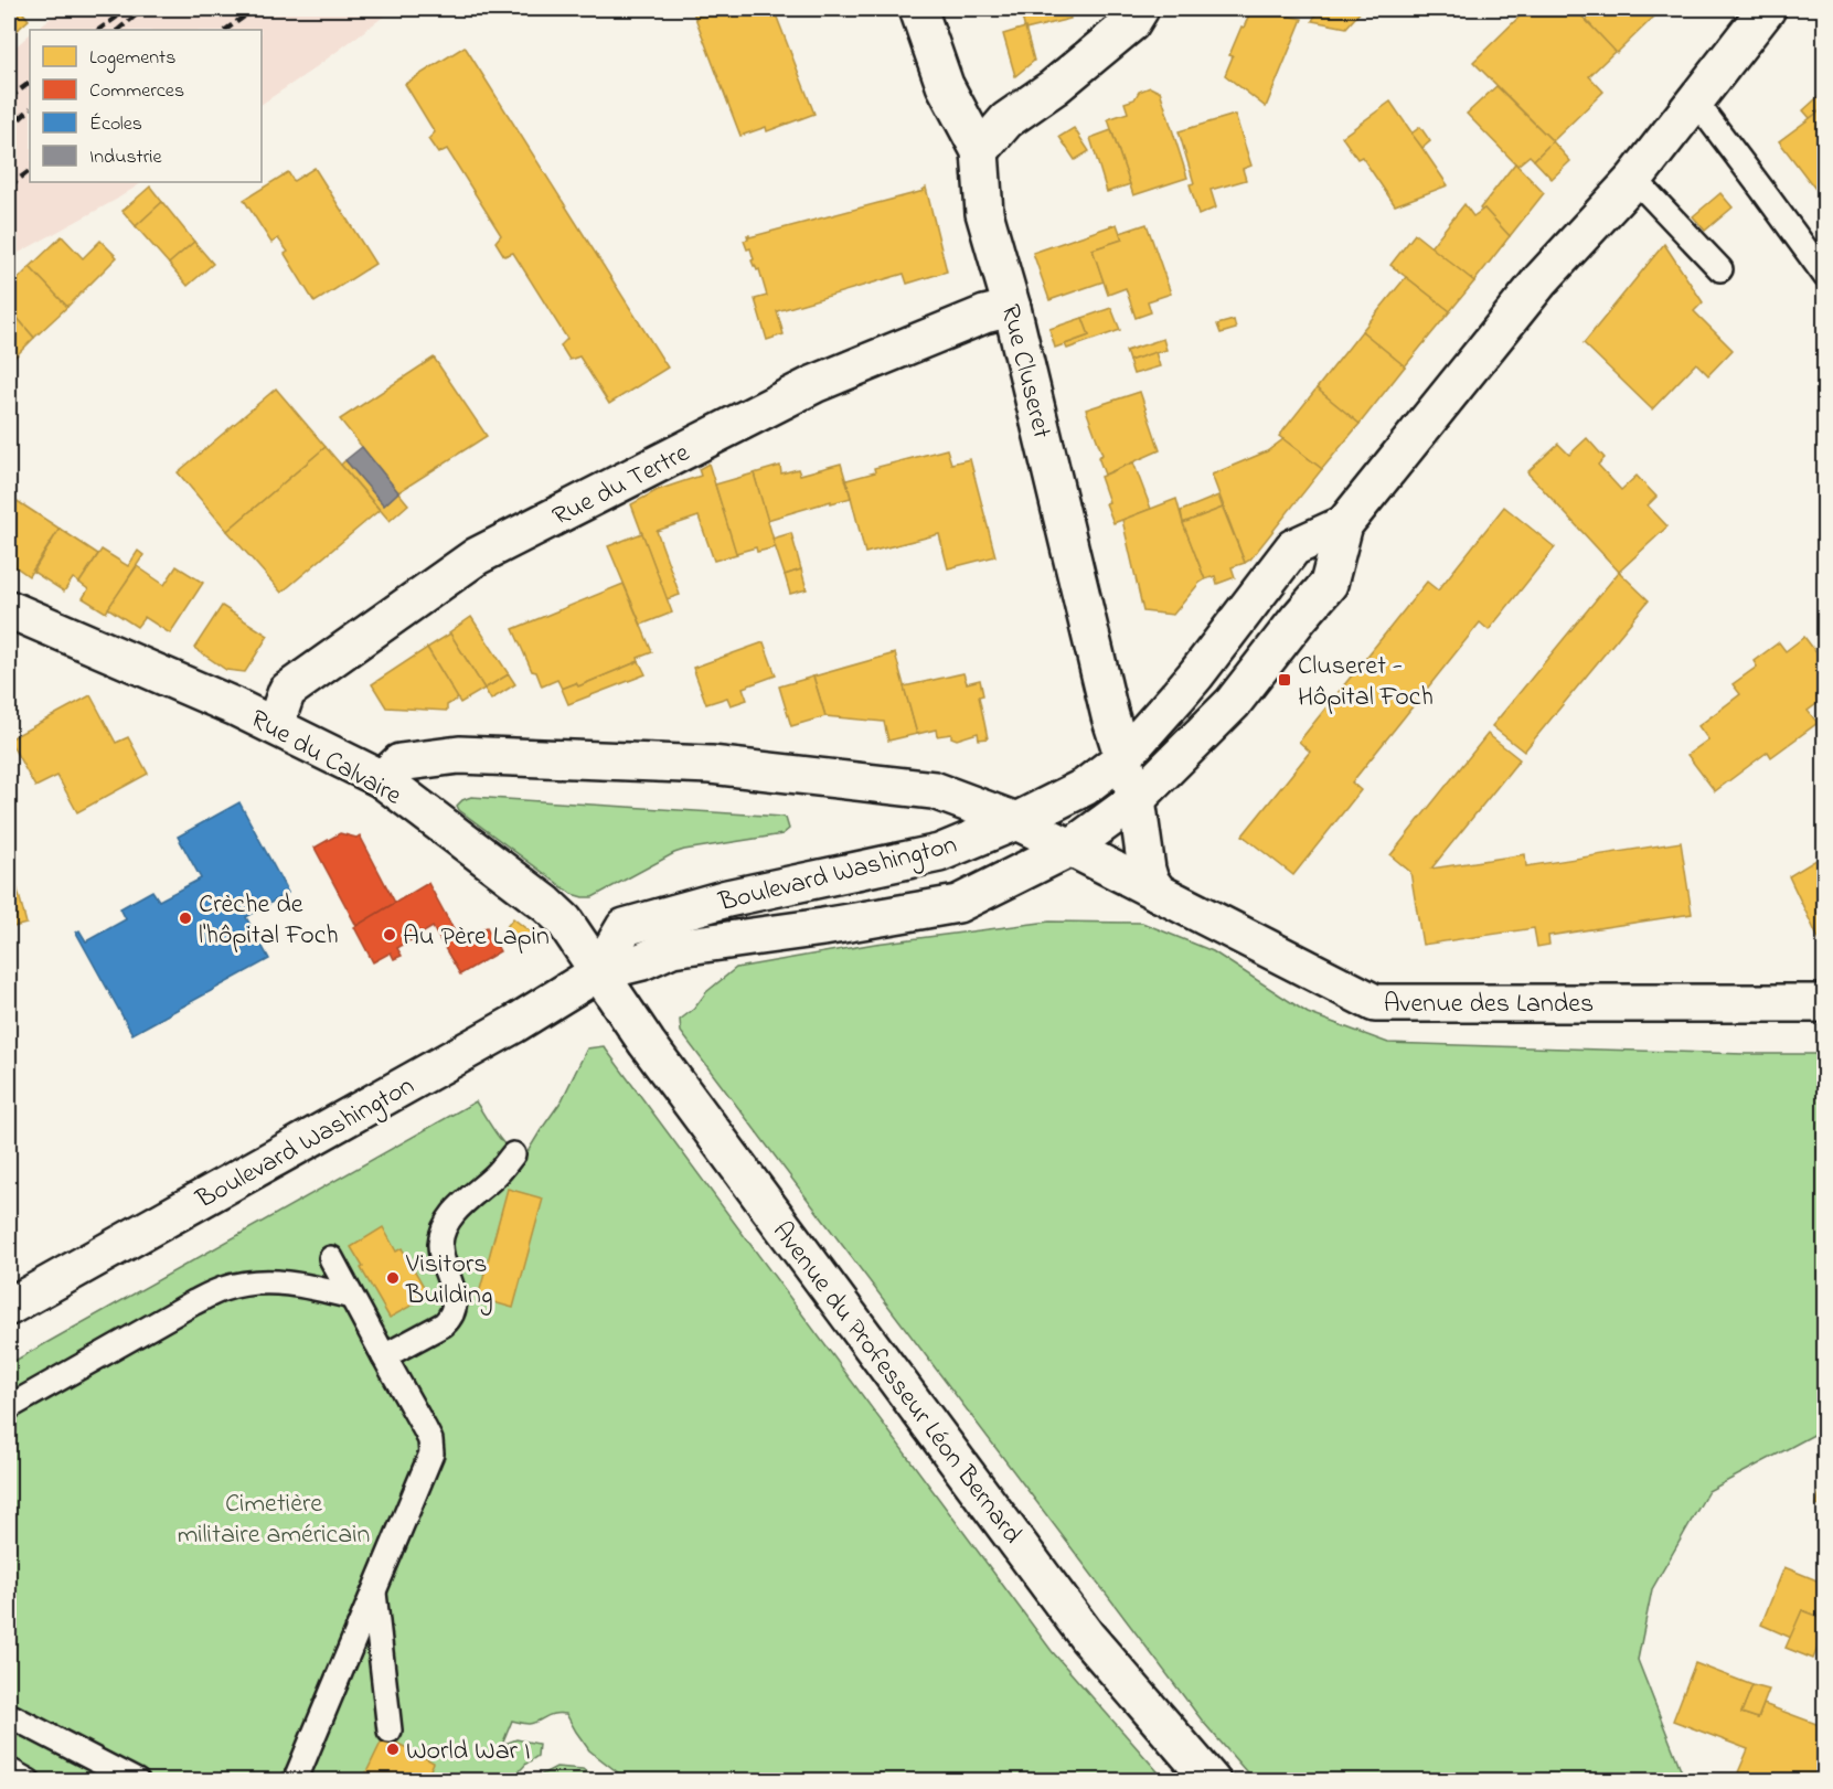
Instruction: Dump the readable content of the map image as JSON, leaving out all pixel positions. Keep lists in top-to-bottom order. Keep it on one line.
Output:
{"streets":{"street":["Rue Cluseret","Rue du Tertre","Rue du Calvaire","Boulevard Washington","Avenue des Landes","Avenue du Professeur Léon Bernard"]},"crossings":[["Rue Cluseret","Rue du Tertre"],["Rue Cluseret","Boulevard Washington"],["Rue du Tertre","Rue du Calvaire"],["Rue du Calvaire","Boulevard Washington"],["Rue du Calvaire","Avenue des Landes"],["Rue du Calvaire","Avenue du Professeur Léon Bernard"],["Boulevard Washington","Avenue des Landes"],["Boulevard Washington","Avenue du Professeur Léon Bernard"]],"parks":["Cimetière militaire américain"],"places":{"transit":["Cluseret - Hôpital Foch"],"other":["Crèche de l'hôpital Foch","Au Père Lapin","Visitors Building","World War I"]},"legend":["Logements","Commerces","Écoles","Industrie"]}
